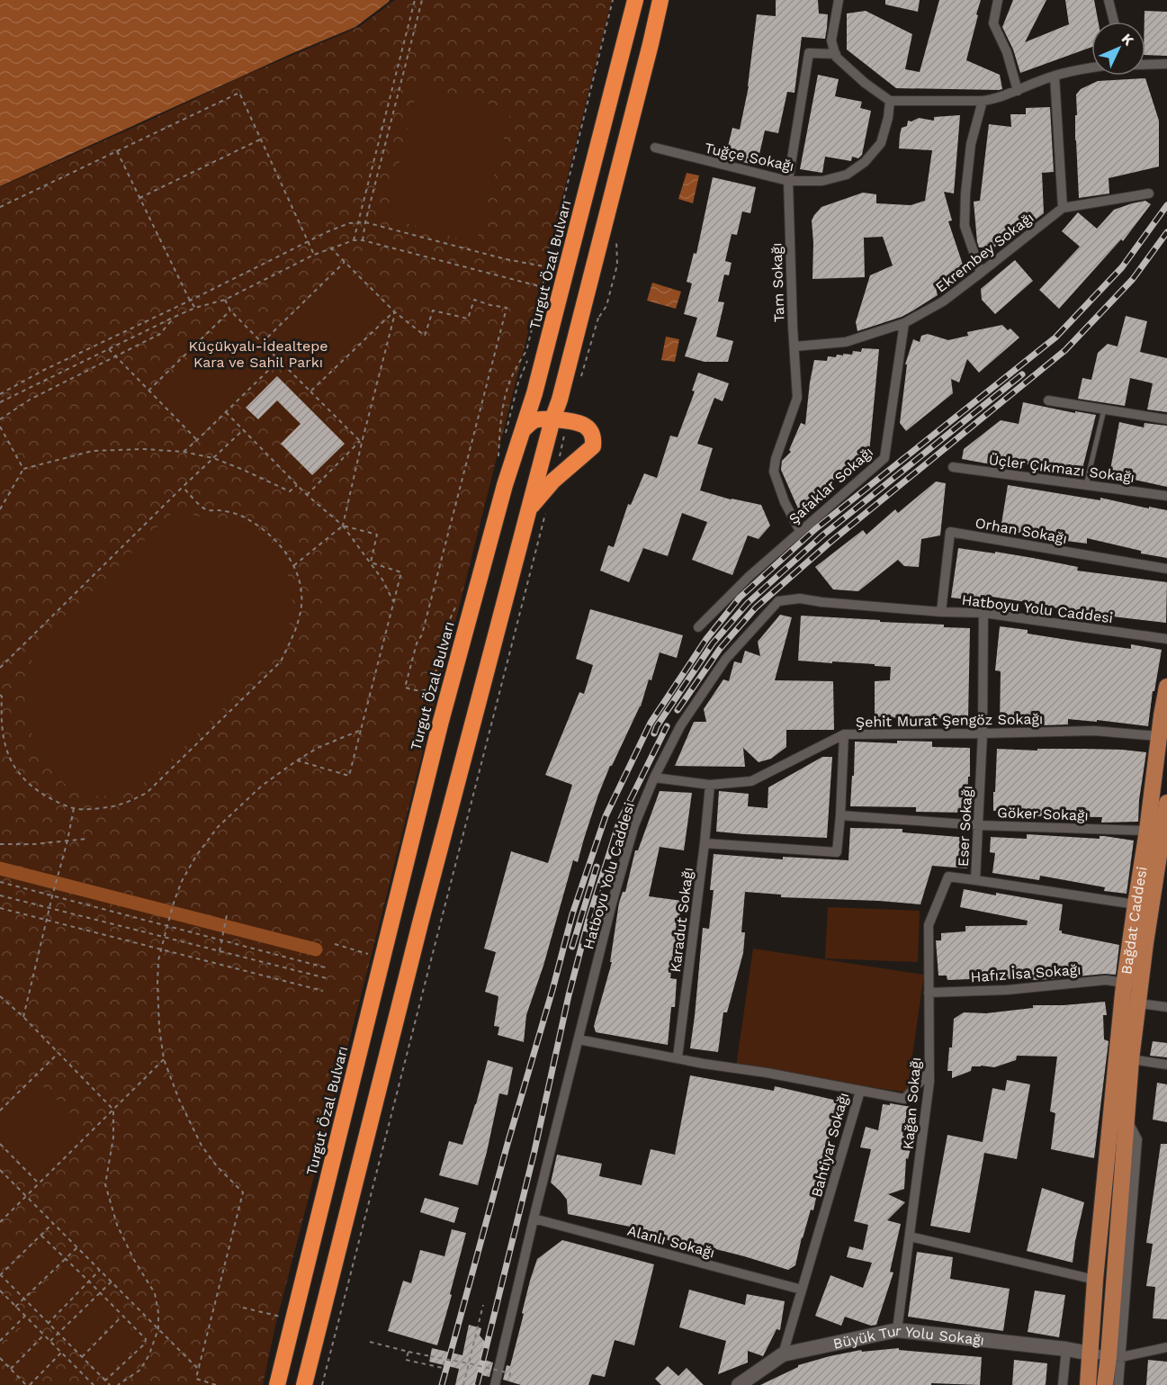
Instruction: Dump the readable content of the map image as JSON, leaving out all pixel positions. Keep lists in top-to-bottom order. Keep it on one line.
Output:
{"streets":{"highway":["Turgut Özal Bulvarı"],"main road":["Bağdat Caddesi"],"street":["Tuğçe Sokağı","Ekrembey Sokağı","Tam Sokağı","Üçler Çıkmazı Sokağı","Şafaklar Sokağı","Orhan Sokağı","Hatboyu Yolu Caddesi","Şehit Murat Şengöz Sokağı","Göker Sokağı","Eser Sokağı","Karadut Sokağı","Hafız İsa Sokağı","Kağan Sokağı","Bahtiyar Sokağı","Alanlı Sokağı","Büyük Tur Yolu Sokağı"]},"crossings":[["Tuğçe Sokağı","Tam Sokağı"],["Ekrembey Sokağı","Tam Sokağı"],["Ekrembey Sokağı","Şafaklar Sokağı"],["Tam Sokağı","Şafaklar Sokağı"],["Orhan Sokağı","Hatboyu Yolu Caddesi"],["Hatboyu Yolu Caddesi","Şehit Murat Şengöz Sokağı"],["Hatboyu Yolu Caddesi","Eser Sokağı"],["Hatboyu Yolu Caddesi","Bahtiyar Sokağı"],["Hatboyu Yolu Caddesi","Alanlı Sokağı"],["Şehit Murat Şengöz Sokağı","Eser Sokağı"],["Şehit Murat Şengöz Sokağı","Karadut Sokağı"],["Şehit Murat Şengöz Sokağı","Bağdat Caddesi"],["Göker Sokağı","Eser Sokağı"],["Göker Sokağı","Bağdat Caddesi"],["Eser Sokağı","Bağdat Caddesi"],["Eser Sokağı","Kağan Sokağı"],["Karadut Sokağı","Bahtiyar Sokağı"],["Bağdat Caddesi","Hafız İsa Sokağı"],["Bağdat Caddesi","Büyük Tur Yolu Sokağı"],["Hafız İsa Sokağı","Kağan Sokağı"],["Kağan Sokağı","Büyük Tur Yolu Sokağı"],["Bahtiyar Sokağı","Alanlı Sokağı"],["Bahtiyar Sokağı","Büyük Tur Yolu Sokağı"]],"parks":["Küçükyalı-İdealtepe Kara ve Sahil Parkı"],"north":"top right"}
